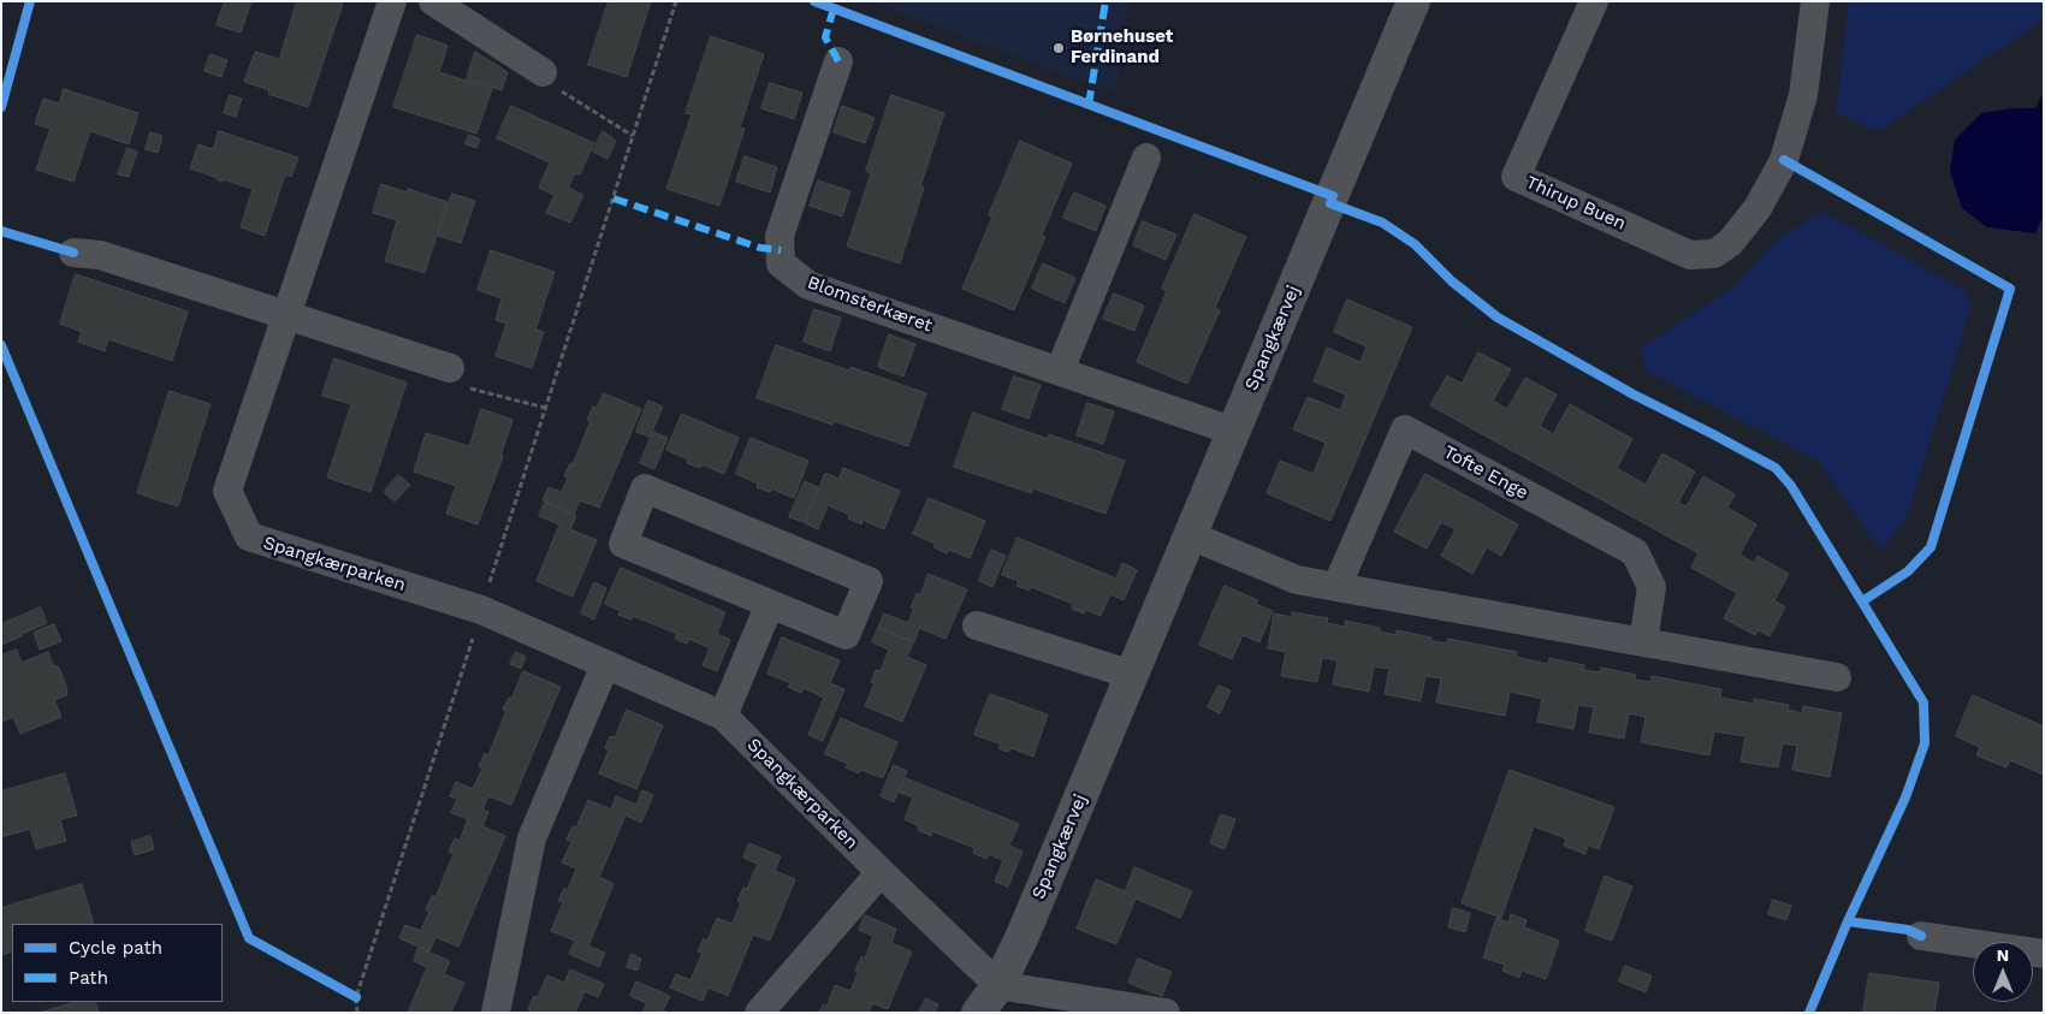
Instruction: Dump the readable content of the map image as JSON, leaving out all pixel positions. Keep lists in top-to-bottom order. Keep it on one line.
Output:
{"streets":{"street":["Thirup Buen","Blomsterkæret","Spangkærvej","Tofte Enge","Spangkærparken"]},"crossings":[["Blomsterkæret","Spangkærvej"],["Spangkærvej","Spangkærparken"]],"places":["Børnehuset Ferdinand"],"legend":["Cycle path","Path"],"north":"top"}
